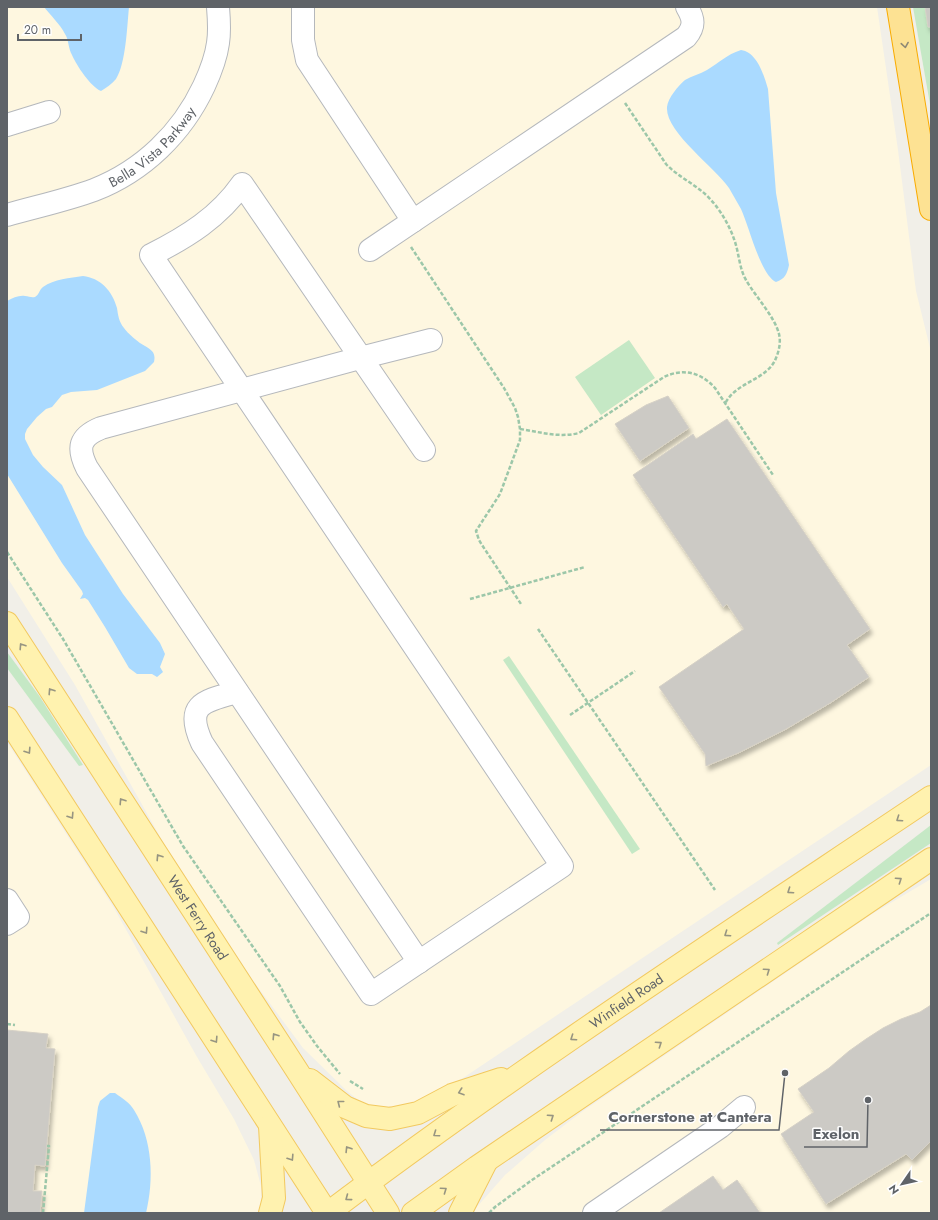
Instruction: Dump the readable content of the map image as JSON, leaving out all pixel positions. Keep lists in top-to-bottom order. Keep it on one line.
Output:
{"streets":{"main road":["West Ferry Road","Winfield Road"],"street":["Bella Vista Parkway"]},"crossings":[["West Ferry Road","Winfield Road"]],"places":["Cornerstone at Cantera","Exelon"],"scale_bar":"20 m","north":"bottom left"}
